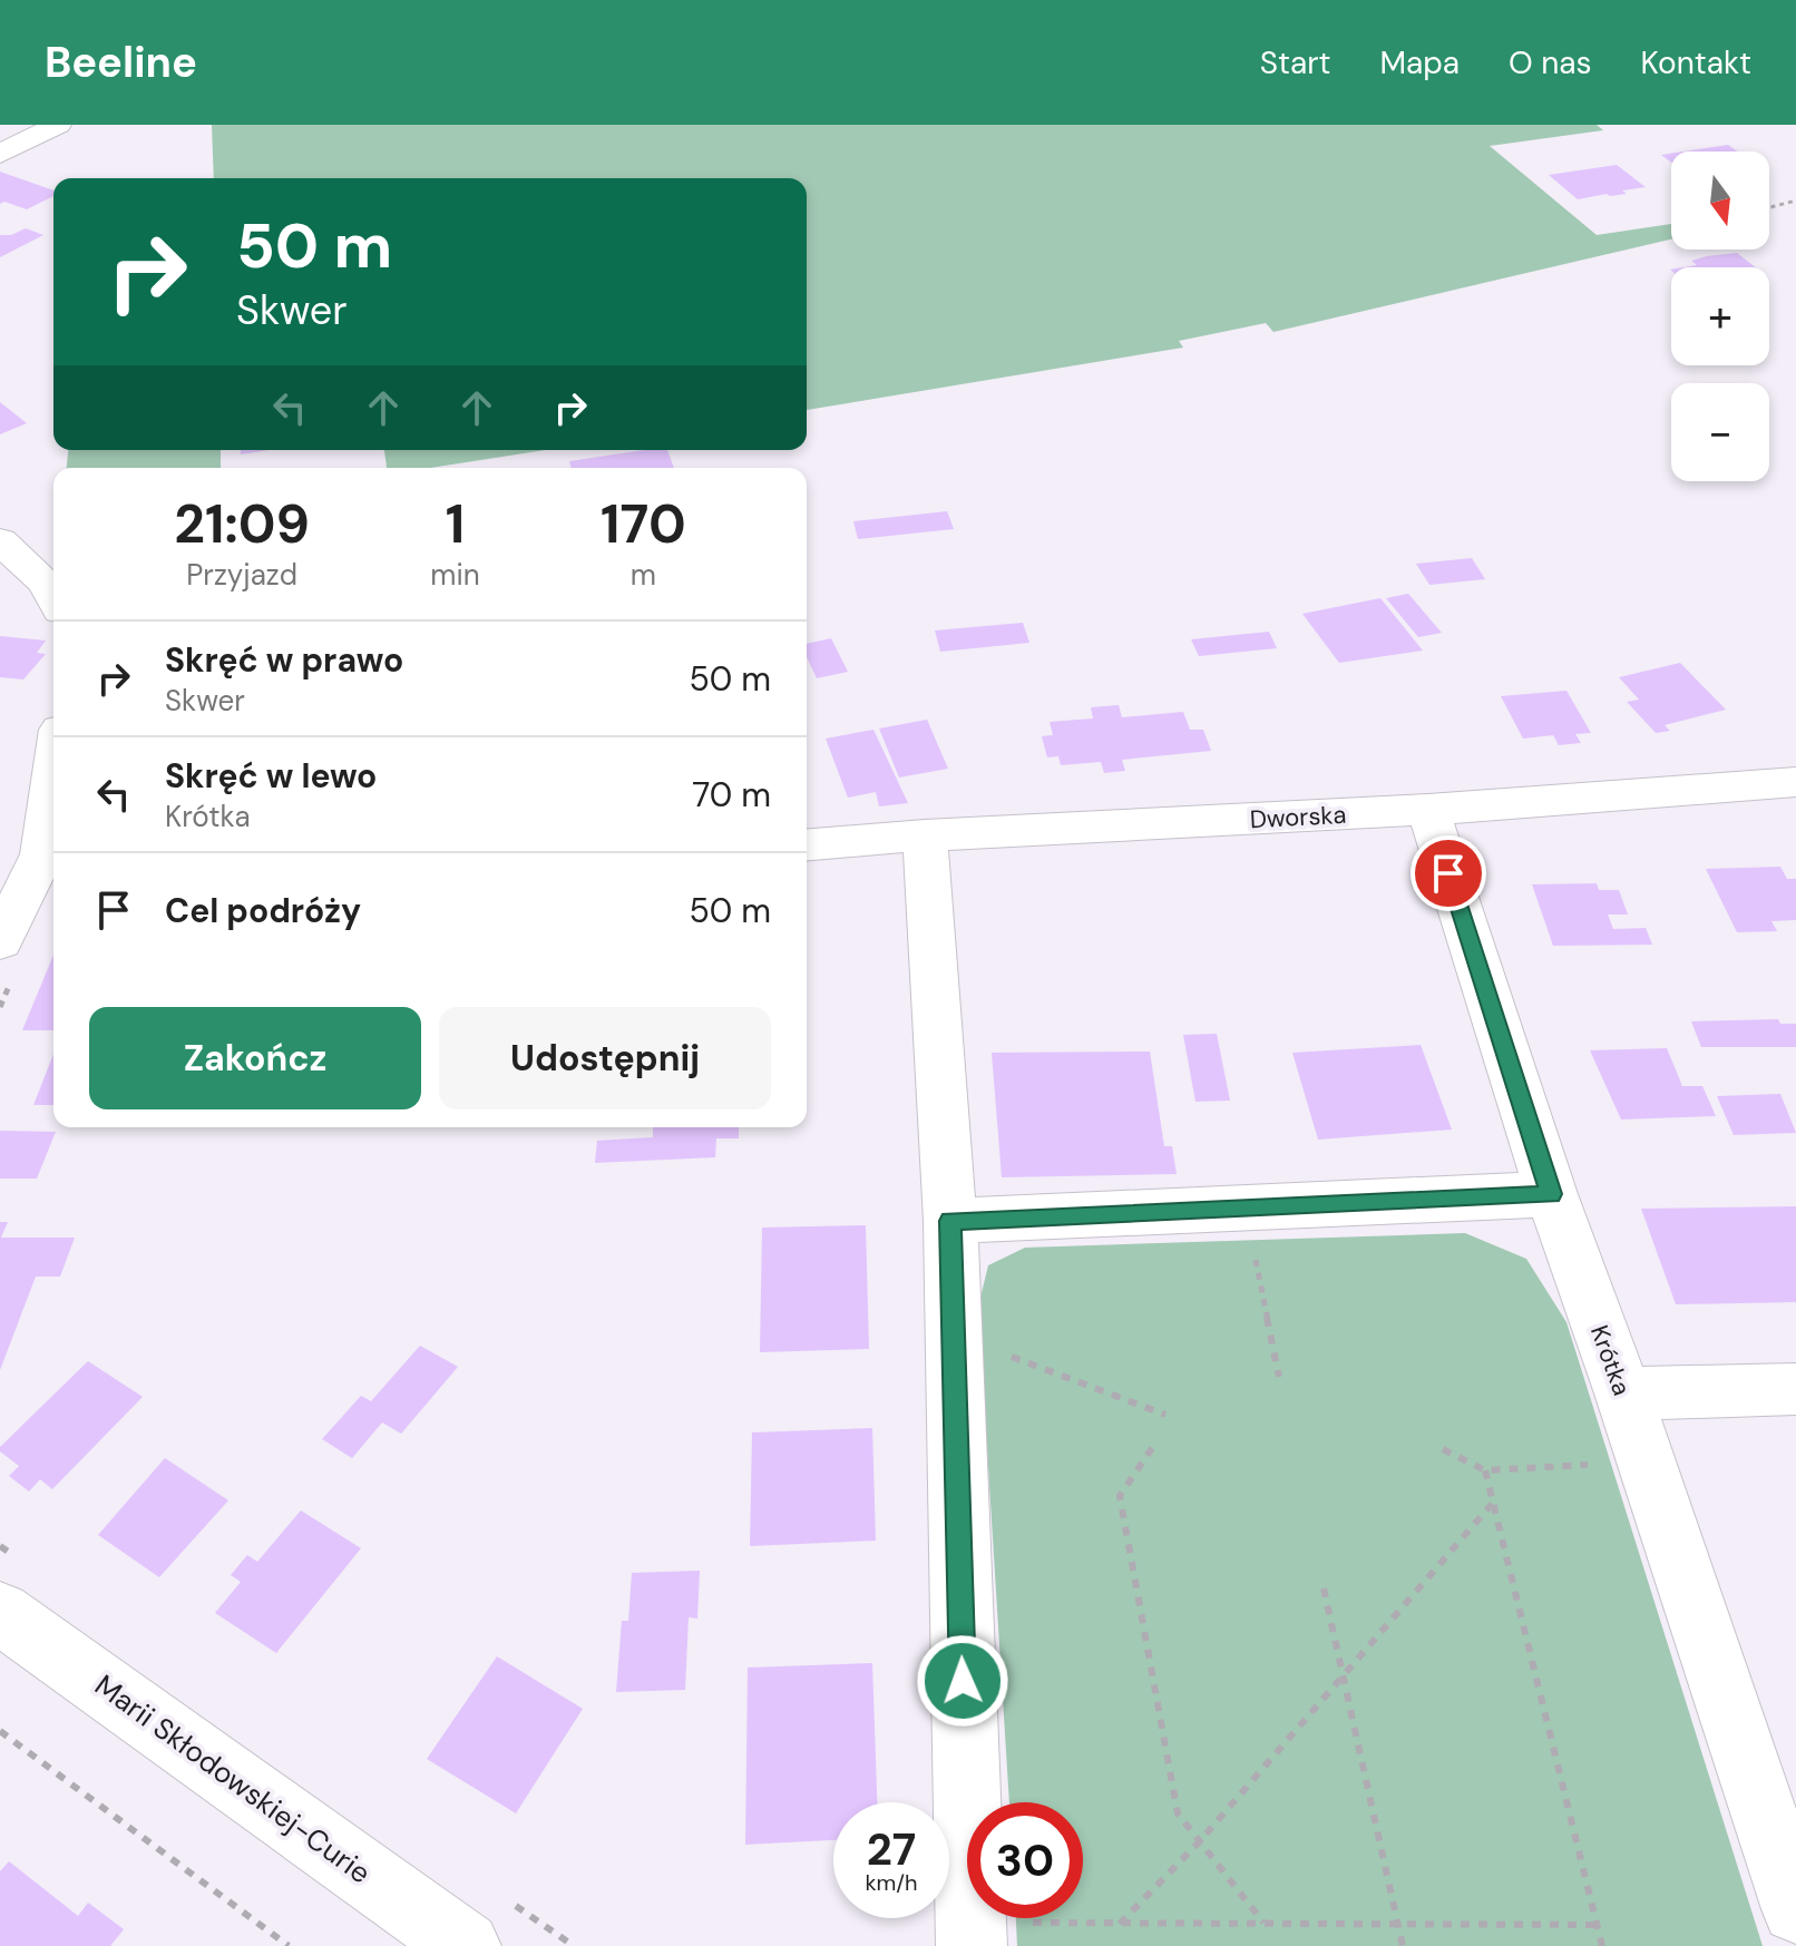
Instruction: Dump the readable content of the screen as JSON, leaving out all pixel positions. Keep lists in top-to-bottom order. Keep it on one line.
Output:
{"streets":{"street":["Dworska","Krótka","Marii Skłodowskiej-Curie"]},"crossings":[["Dworska","Krótka"]],"north":"bottom","page":{"header":"Beeline","nav":["Start","Mapa","O nas","Kontakt"],"map_buttons":["+","−"],"turn":["50 m","Skwer"],"eta":["21:09","Przyjazd","1","min","170","m"],"list":[{"name":"Skręć w prawo","note":"Skwer","value":"50 m"},{"name":"Skręć w lewo","note":"Krótka","value":"70 m"},{"name":"Cel podróży","value":"50 m"}],"buttons":["Zakończ","Udostępnij"],"speed":"27 km/h","limit":"30"}}
